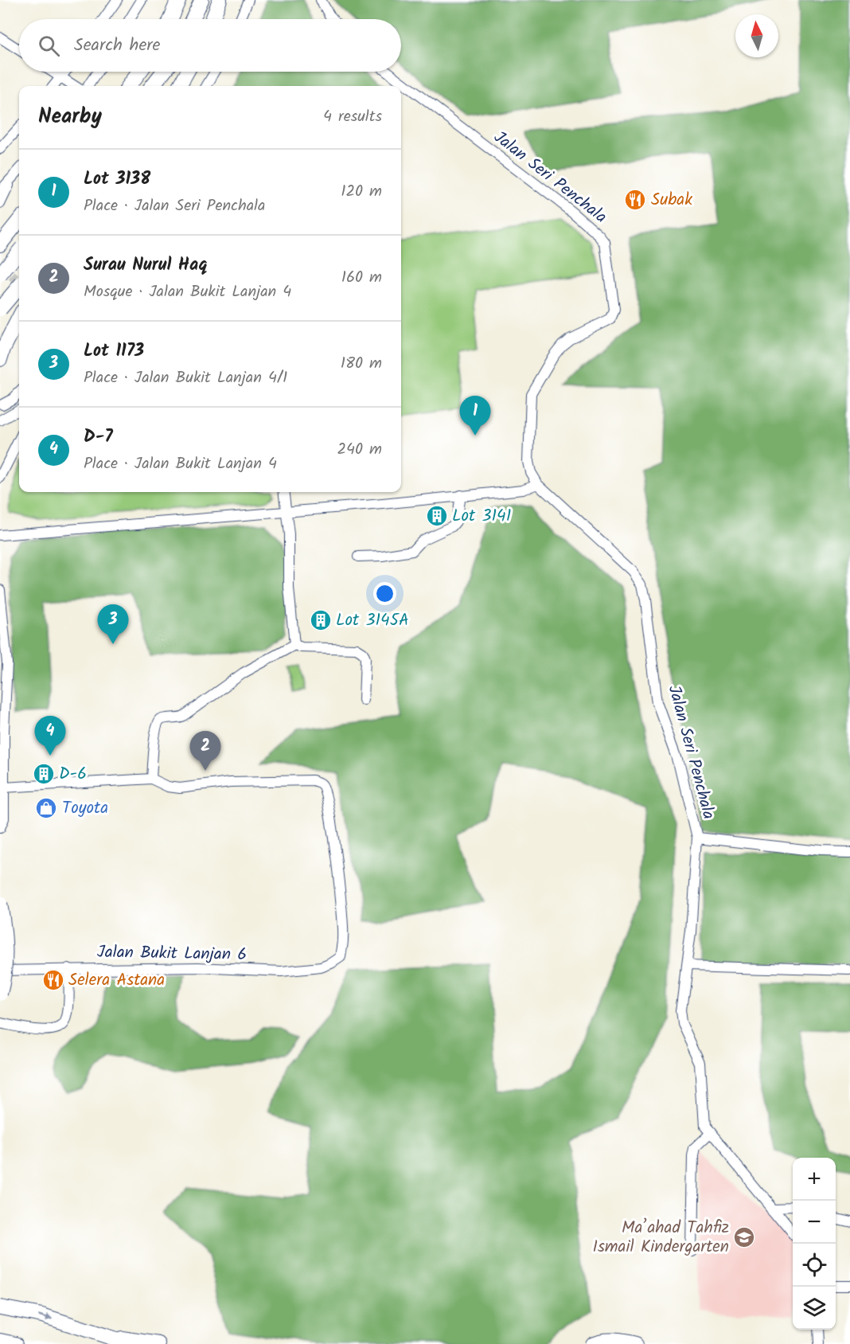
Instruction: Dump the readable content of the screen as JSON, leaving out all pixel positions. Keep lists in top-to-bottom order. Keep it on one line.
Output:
{"streets":{"street":["Jalan Seri Penchala","Jalan Bukit Lanjan 6"]},"places":{"restaurant":["Subak","Selera Astana"],"building":["Lot 3141","Lot 3145A","D-6"],"shop":["Toyota"],"school or university":["Ma’ahad Tahfiz Ismail Kindergarten"]},"north":"top","page":{"search":"Search here","heading":["Nearby","4 results"],"list":[{"mark":"1","name":"Lot 3138","note":"Place · Jalan Seri Penchala","value":"120 m"},{"mark":"2","name":"Surau Nurul Haq","note":"Mosque · Jalan Bukit Lanjan 4","value":"160 m"},{"mark":"3","name":"Lot 1173","note":"Place · Jalan Bukit Lanjan 4/1","value":"180 m"},{"mark":"4","name":"D-7","note":"Place · Jalan Bukit Lanjan 4","value":"240 m"}],"pins":["1","3","4","2"],"map_buttons":["+","−"]}}
